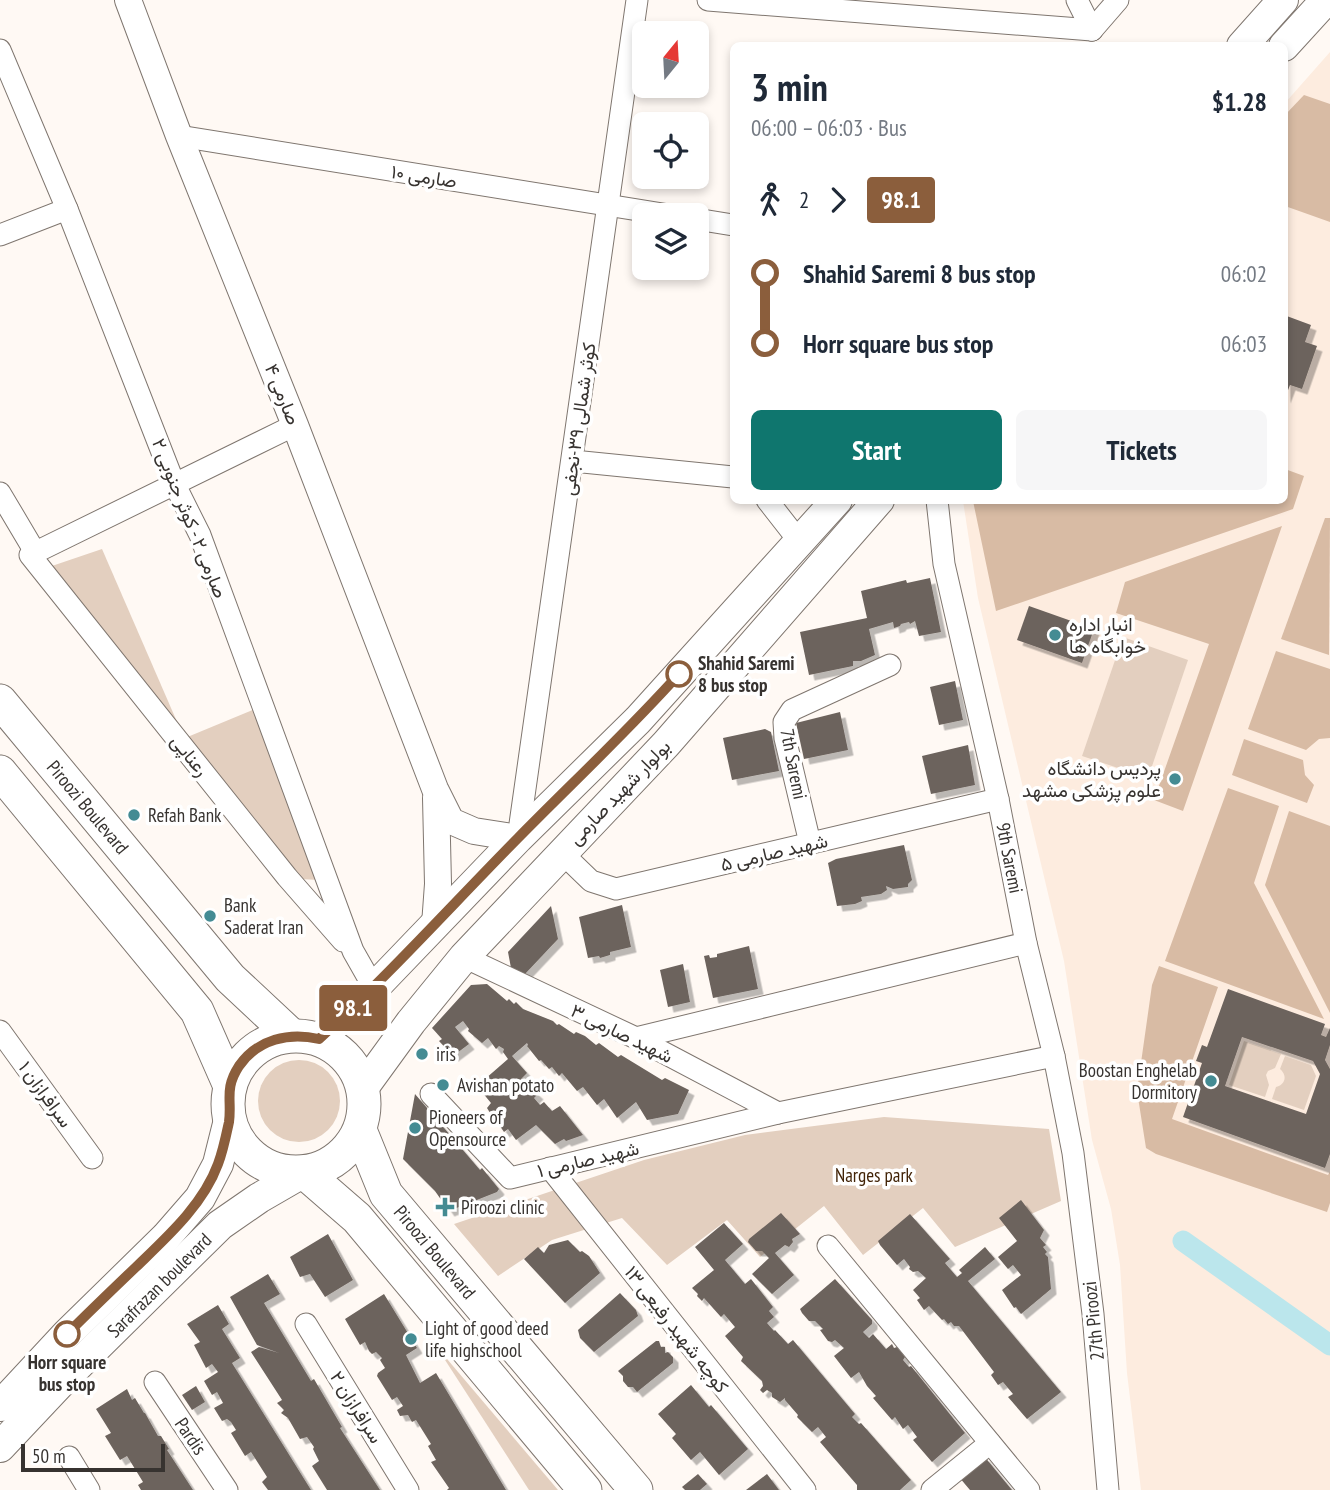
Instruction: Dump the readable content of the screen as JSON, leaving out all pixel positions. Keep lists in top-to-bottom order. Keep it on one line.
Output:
{"streets":{"main road":["بولوار شهید صارمی","Piroozi Boulevard","Sarafrazan boulevard"],"street":["صارمی ۱۰","صارمی ۴","کوثر شمالی ۳۹-نجفی","صارمی ۲ - کوثر جنوبی ۲","رعناپی","7th Saremi","شهید صارمی ۵","9th Saremi","شهید صارمی ۳","سرافرازان ۱","شهید صارمی ۱","27th Piroozi","کوچه شهید رفیعی ۱۳","سرافرازان ۲","Pardis"]},"crossings":[["صارمی ۱۰","صارمی ۴"],["صارمی ۱۰","کوثر شمالی ۳۹-نجفی"],["کوثر شمالی ۳۹-نجفی","بولوار شهید صارمی"],["صارمی ۲ - کوثر جنوبی ۲","رعناپی"],["صارمی ۲ - کوثر جنوبی ۲","بولوار شهید صارمی"],["7th Saremi","شهید صارمی ۵"],["بولوار شهید صارمی","Piroozi Boulevard"],["بولوار شهید صارمی","شهید صارمی ۵"],["بولوار شهید صارمی","شهید صارمی ۳"],["بولوار شهید صارمی","Sarafrazan boulevard"],["Piroozi Boulevard","Sarafrazan boulevard"],["شهید صارمی ۵","9th Saremi"],["9th Saremi","شهید صارمی ۱"],["9th Saremi","27th Piroozi"],["شهید صارمی ۳","شهید صارمی ۱"],["شهید صارمی ۱","کوچه شهید رفیعی ۱۳"]],"parks":["Narges park"],"places":{"other":["انبار اداره خوابگاه ها","Shahid Saremi 8 bus stop","پردیس دانشگاه علوم پزشکی مشهد","Refah Bank","Bank Saderat Iran","iris","Boostan Enghelab Dormitory","Avishan potato","Pioneers of Opensource","Horr square bus stop","Light of good deed life highschool"],"health":["Piroozi clinic"]},"lines":["bus line 98.1"],"scale_bar":"50 m","north":"top","page":{"on_map":"98.1","heading":["3 min","06:00 – 06:03 · Bus","$1.28"],"legs":["2","98.1"],"list":[{"name":"Shahid Saremi 8 bus stop","value":"06:02"},{"name":"Horr square bus stop","value":"06:03"}],"buttons":["Start","Tickets"],"scale":"50 m"}}
